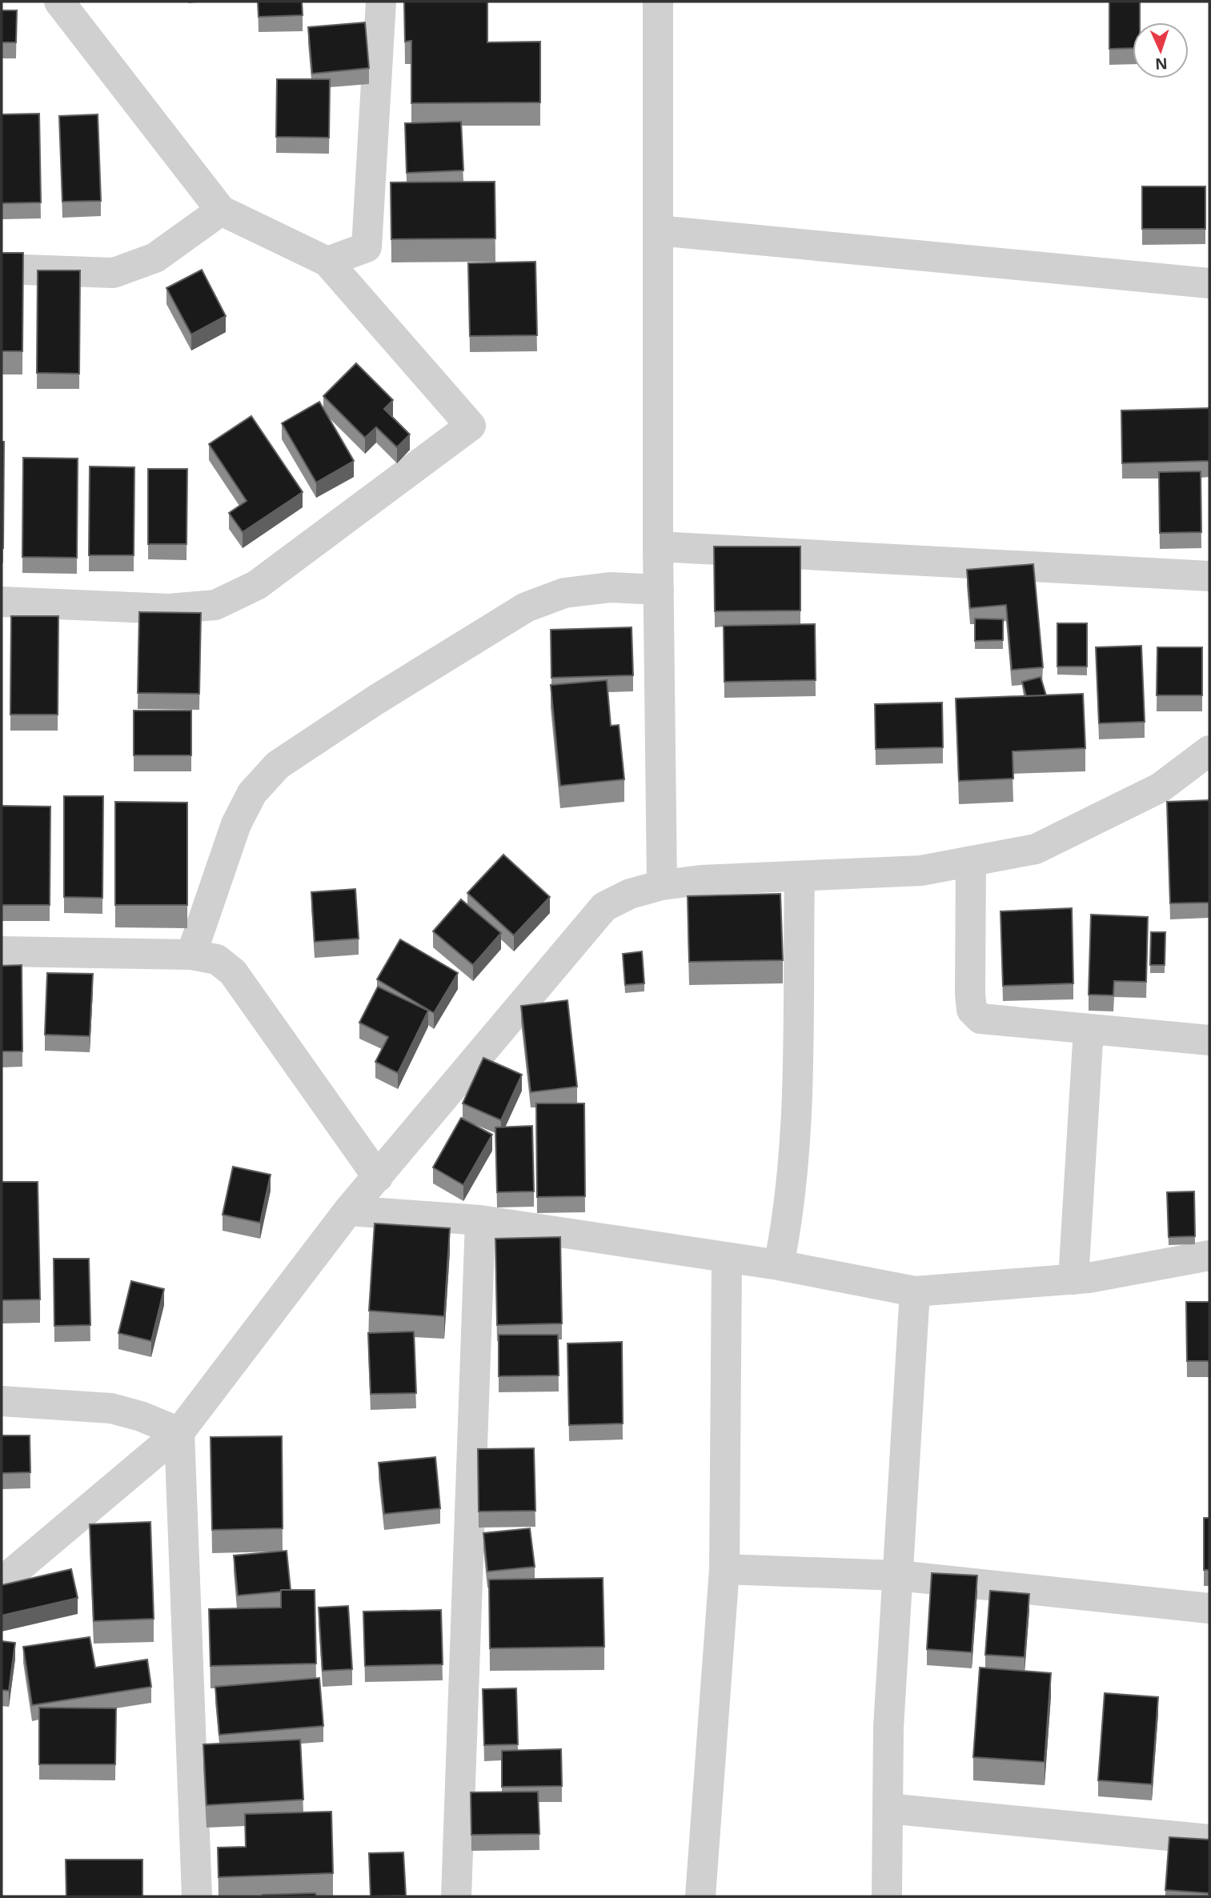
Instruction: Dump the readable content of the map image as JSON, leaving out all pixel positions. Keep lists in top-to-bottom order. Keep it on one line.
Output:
{"north":"bottom"}
